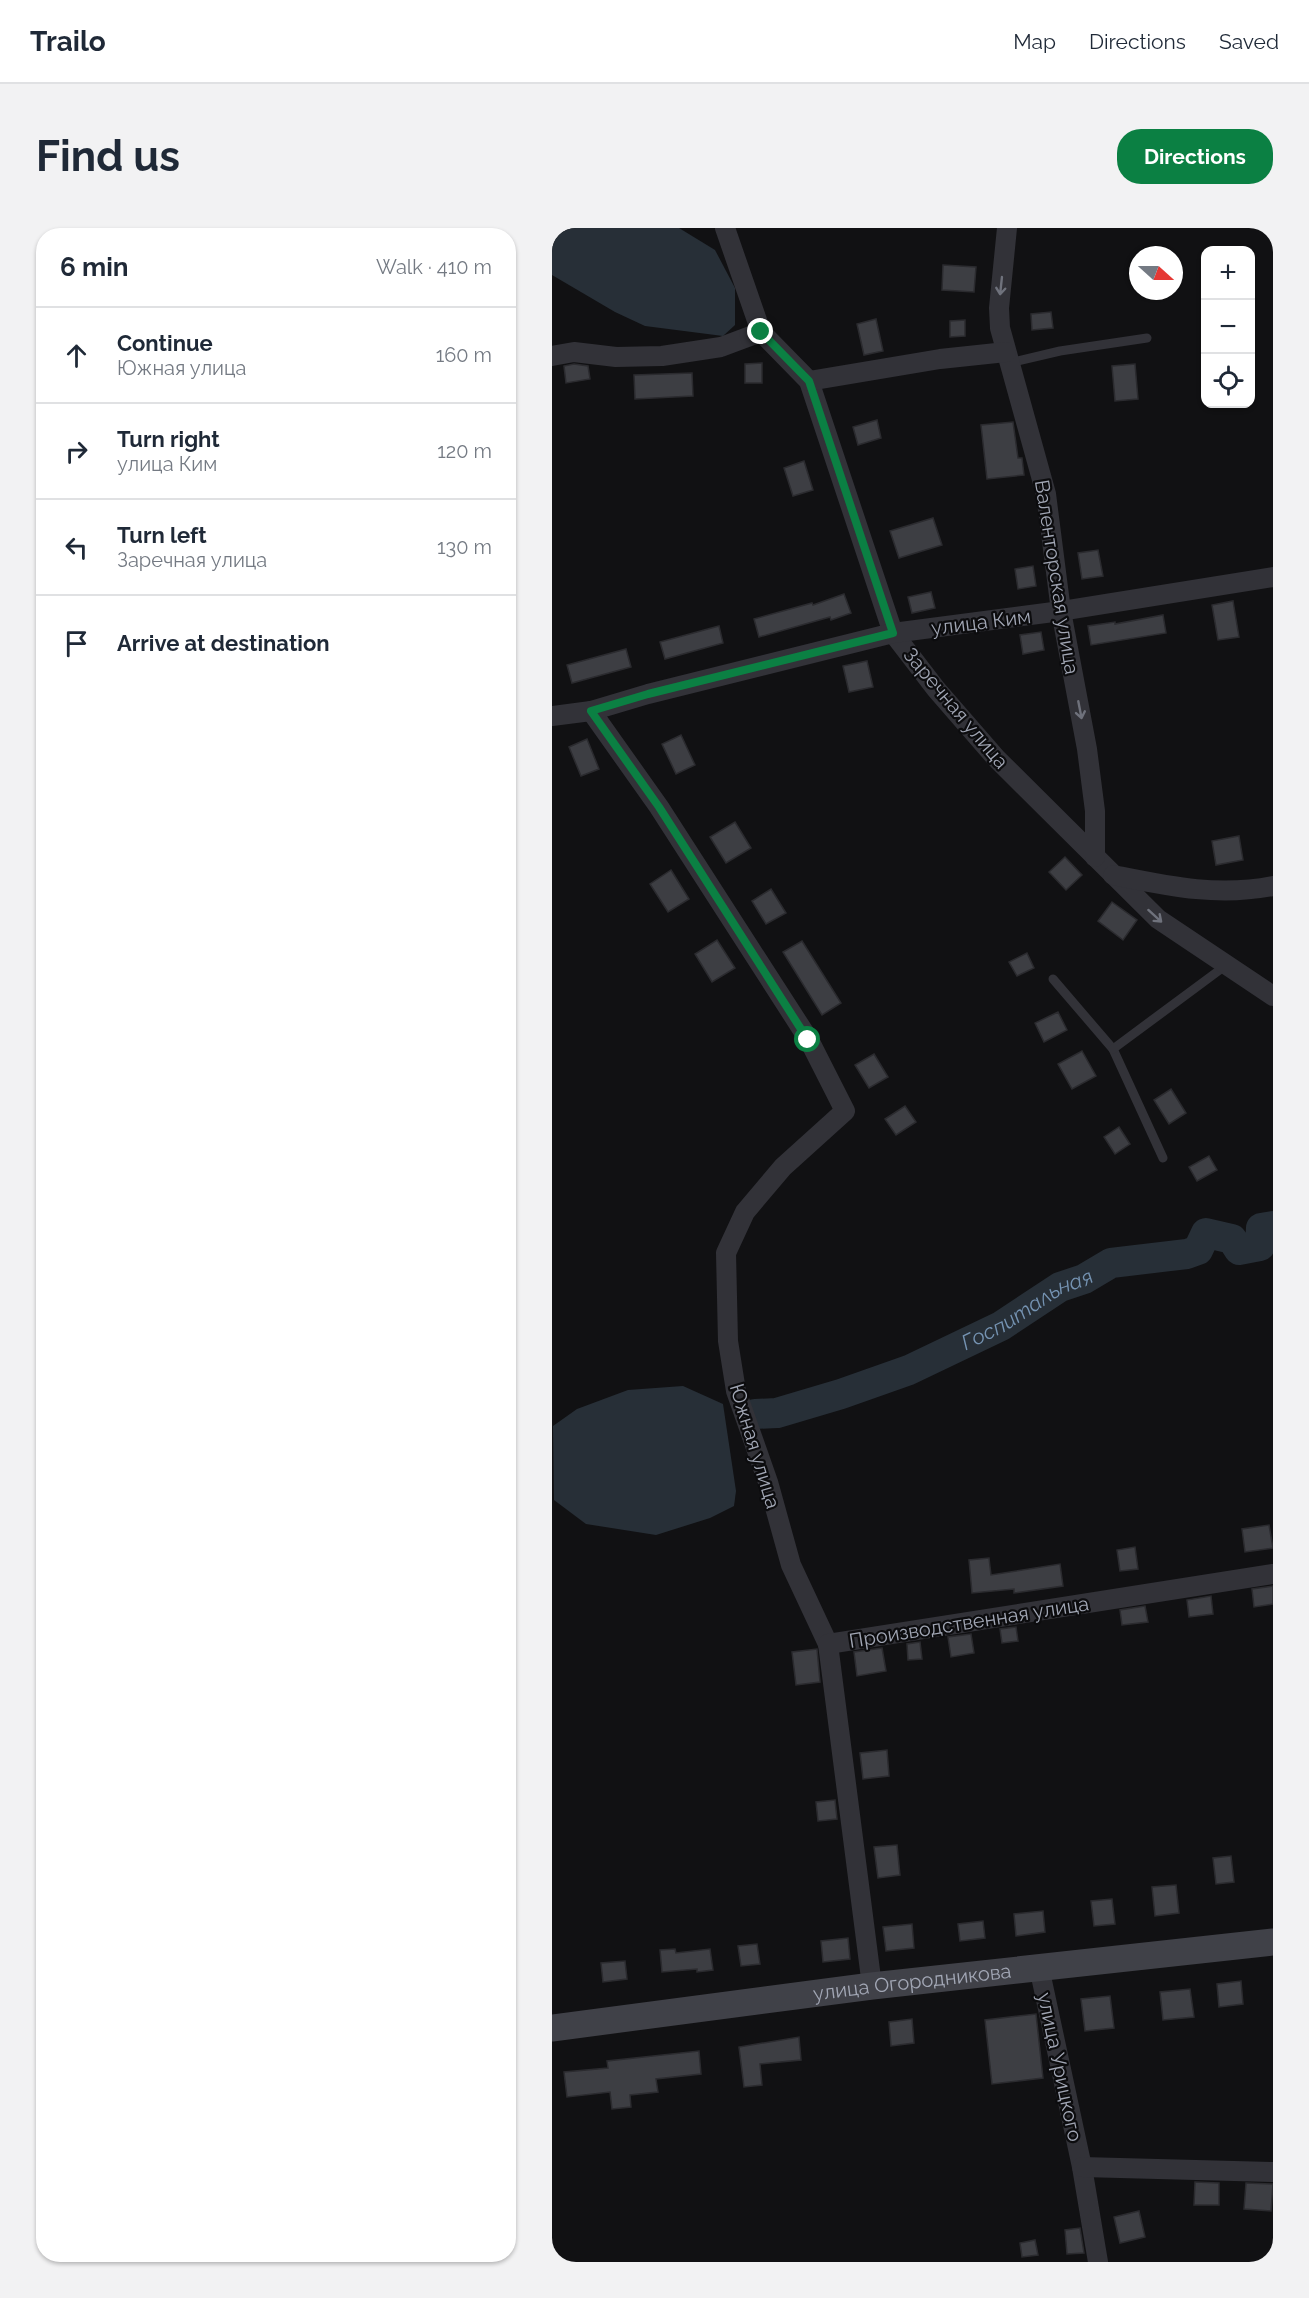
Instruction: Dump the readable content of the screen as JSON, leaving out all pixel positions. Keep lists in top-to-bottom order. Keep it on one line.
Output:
{"streets":{"street":["Валенторская улица","улица Ким","Заречная улица","Южная улица","Производственная улица","улица Огородникова","улица Урицкого"]},"crossings":[["Валенторская улица","улица Ким"],["Валенторская улица","Заречная улица"],["улица Ким","Заречная улица"],["улица Ким","Южная улица"],["Южная улица","Производственная улица"],["Производственная улица","улица Огородникова"],["улица Огородникова","улица Урицкого"]],"one_way":["Валенторская улица"],"water":["Госпитальная"],"north":"right","page":{"header":"Trailo","nav":["Map","Directions","Saved"],"buttons":"Directions","title":"Find us","heading":["6 min","Walk · 410 m"],"map_buttons":["+","−"],"list":[["Continue","Южная улица","160 m"],["Turn right","улица Ким","120 m"],["Turn left","Заречная улица","130 m"],"Arrive at destination"]}}
